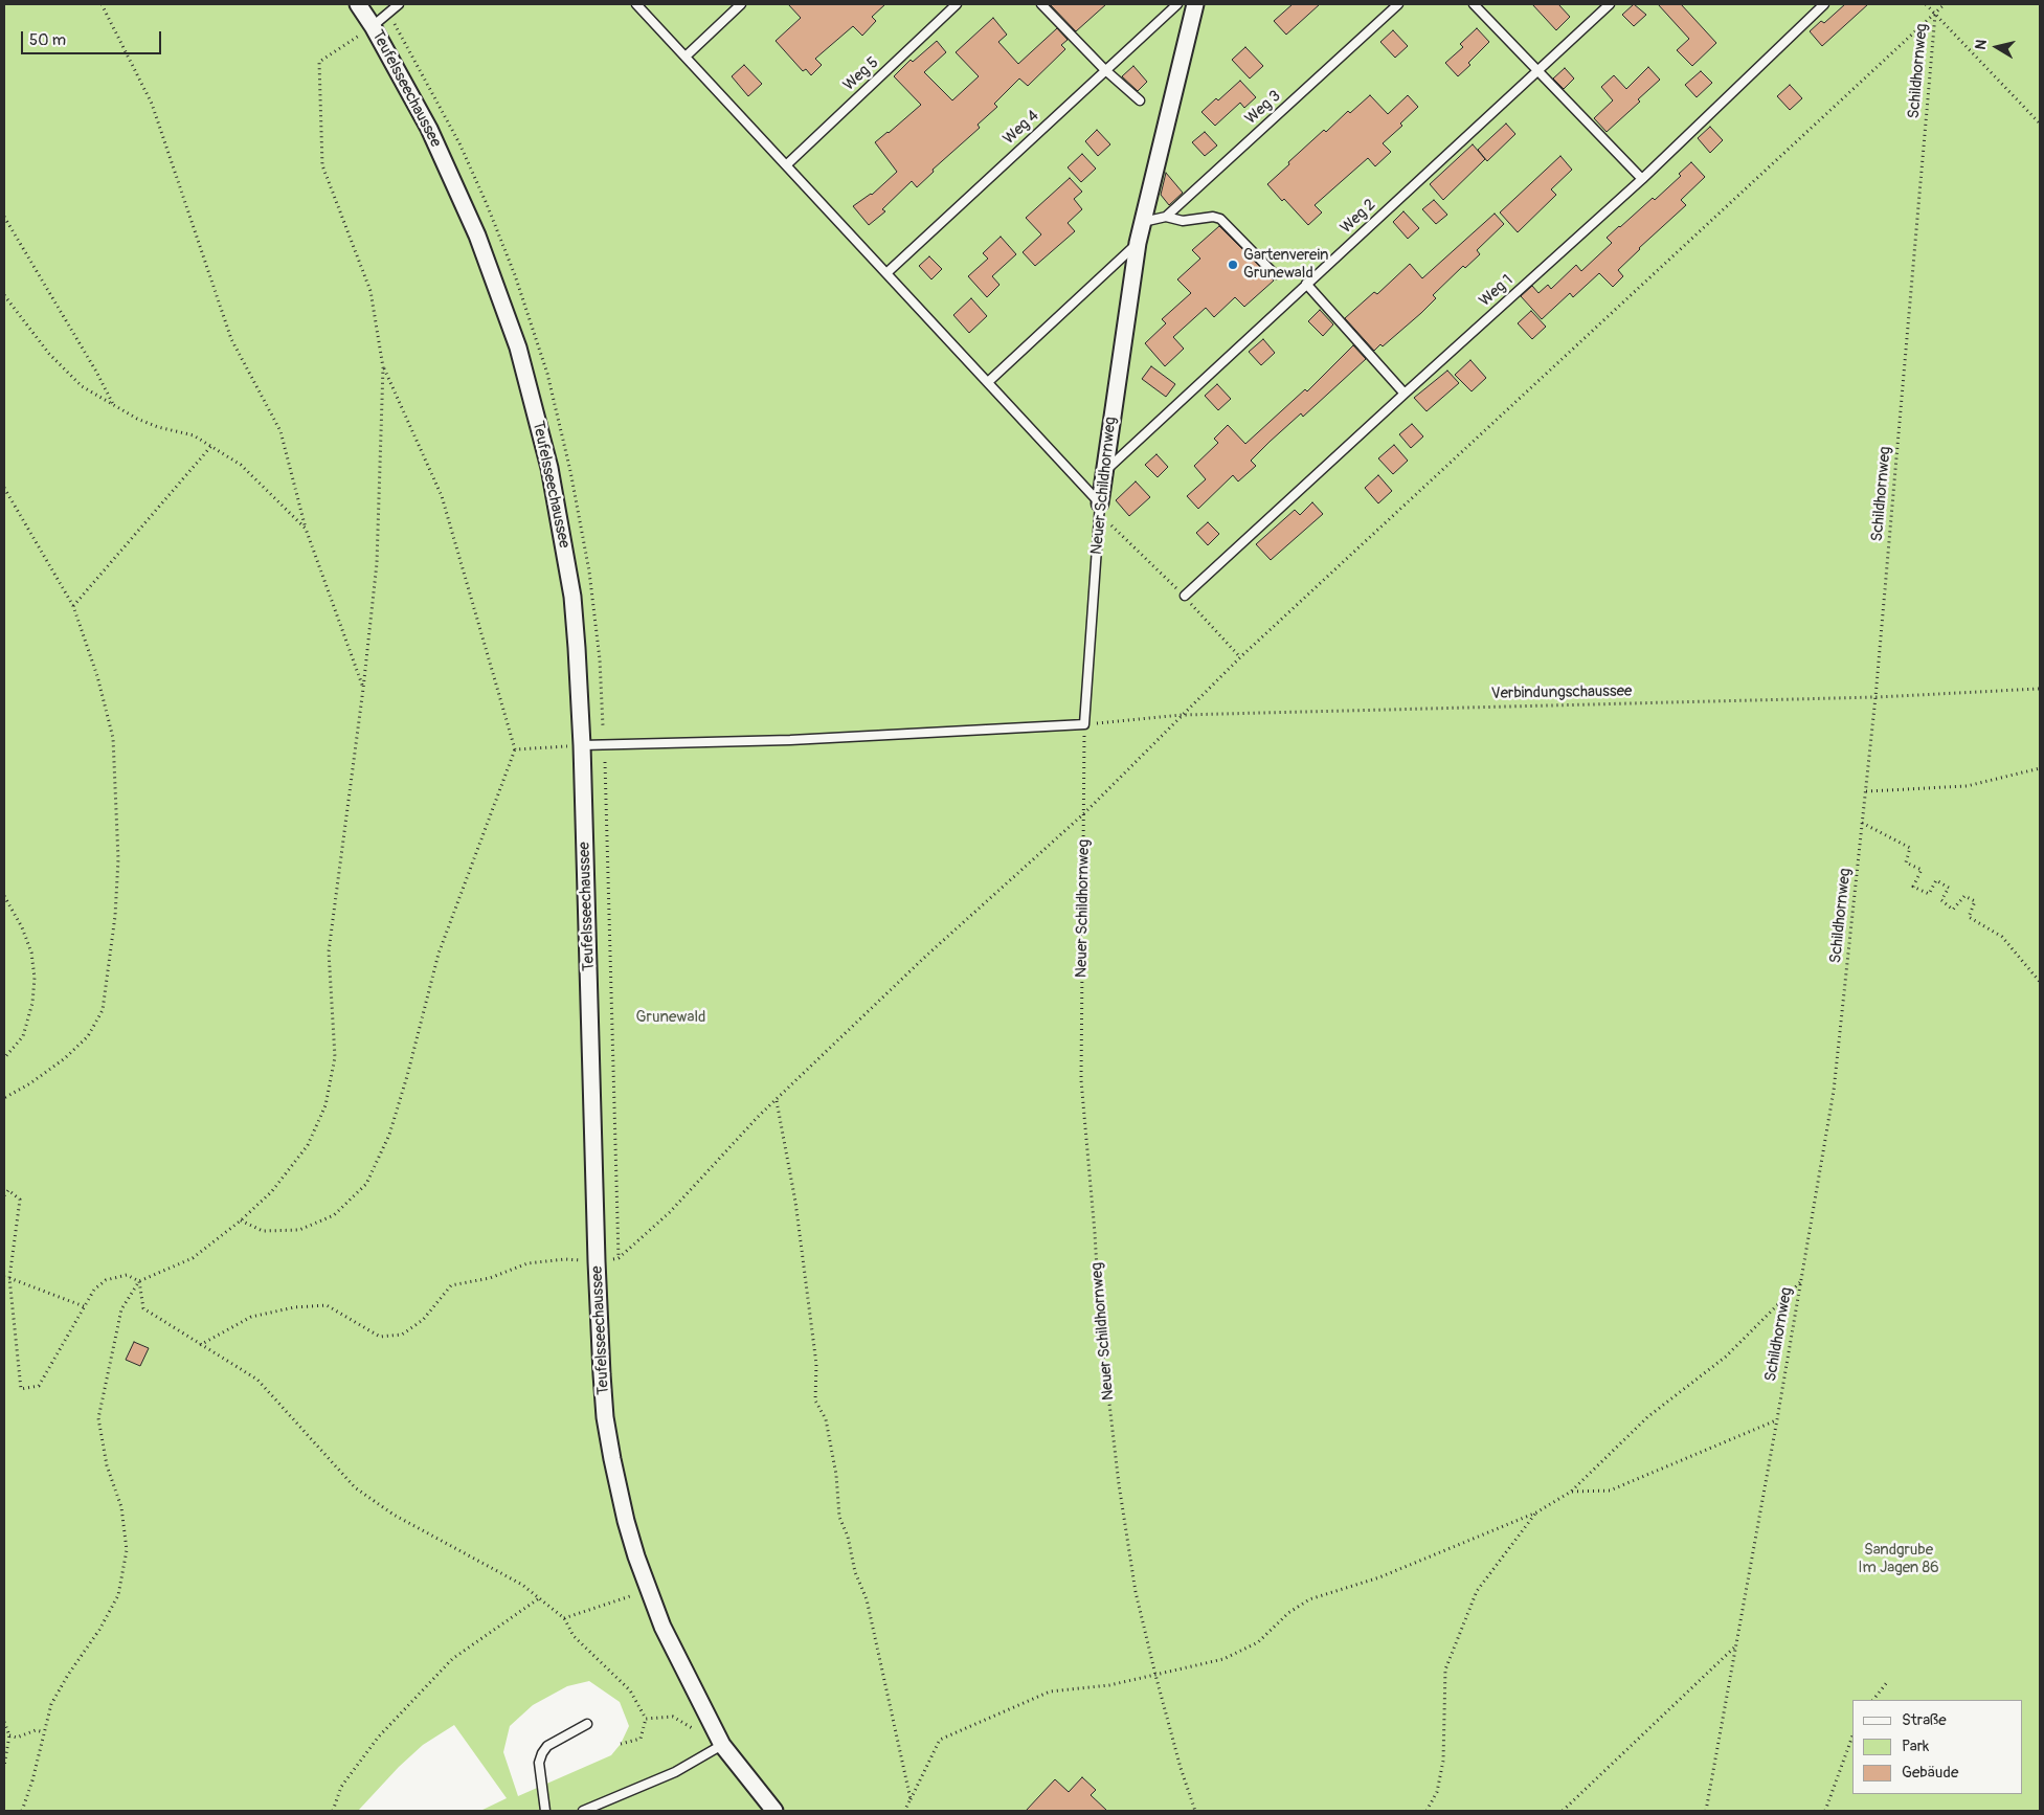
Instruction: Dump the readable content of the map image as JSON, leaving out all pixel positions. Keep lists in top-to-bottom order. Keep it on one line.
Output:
{"streets":{"street":["Teufelsseechaussee","Neuer Schildhornweg"],"lane":["Weg 5","Weg 3","Weg 4","Weg 2","Weg 1"],"path":["Schildhornweg","Verbindungschaussee"]},"crossings":[["Schildhornweg","Verbindungschaussee"],["Weg 3","Neuer Schildhornweg"],["Weg 2","Neuer Schildhornweg"],["Neuer Schildhornweg","Verbindungschaussee"]],"parks":["Grunewald","Sandgrube Im Jagen 86"],"places":["Gartenverein Grunewald"],"legend":["Straße","Park","Gebäude"],"scale_bar":"50 m","north":"left"}
